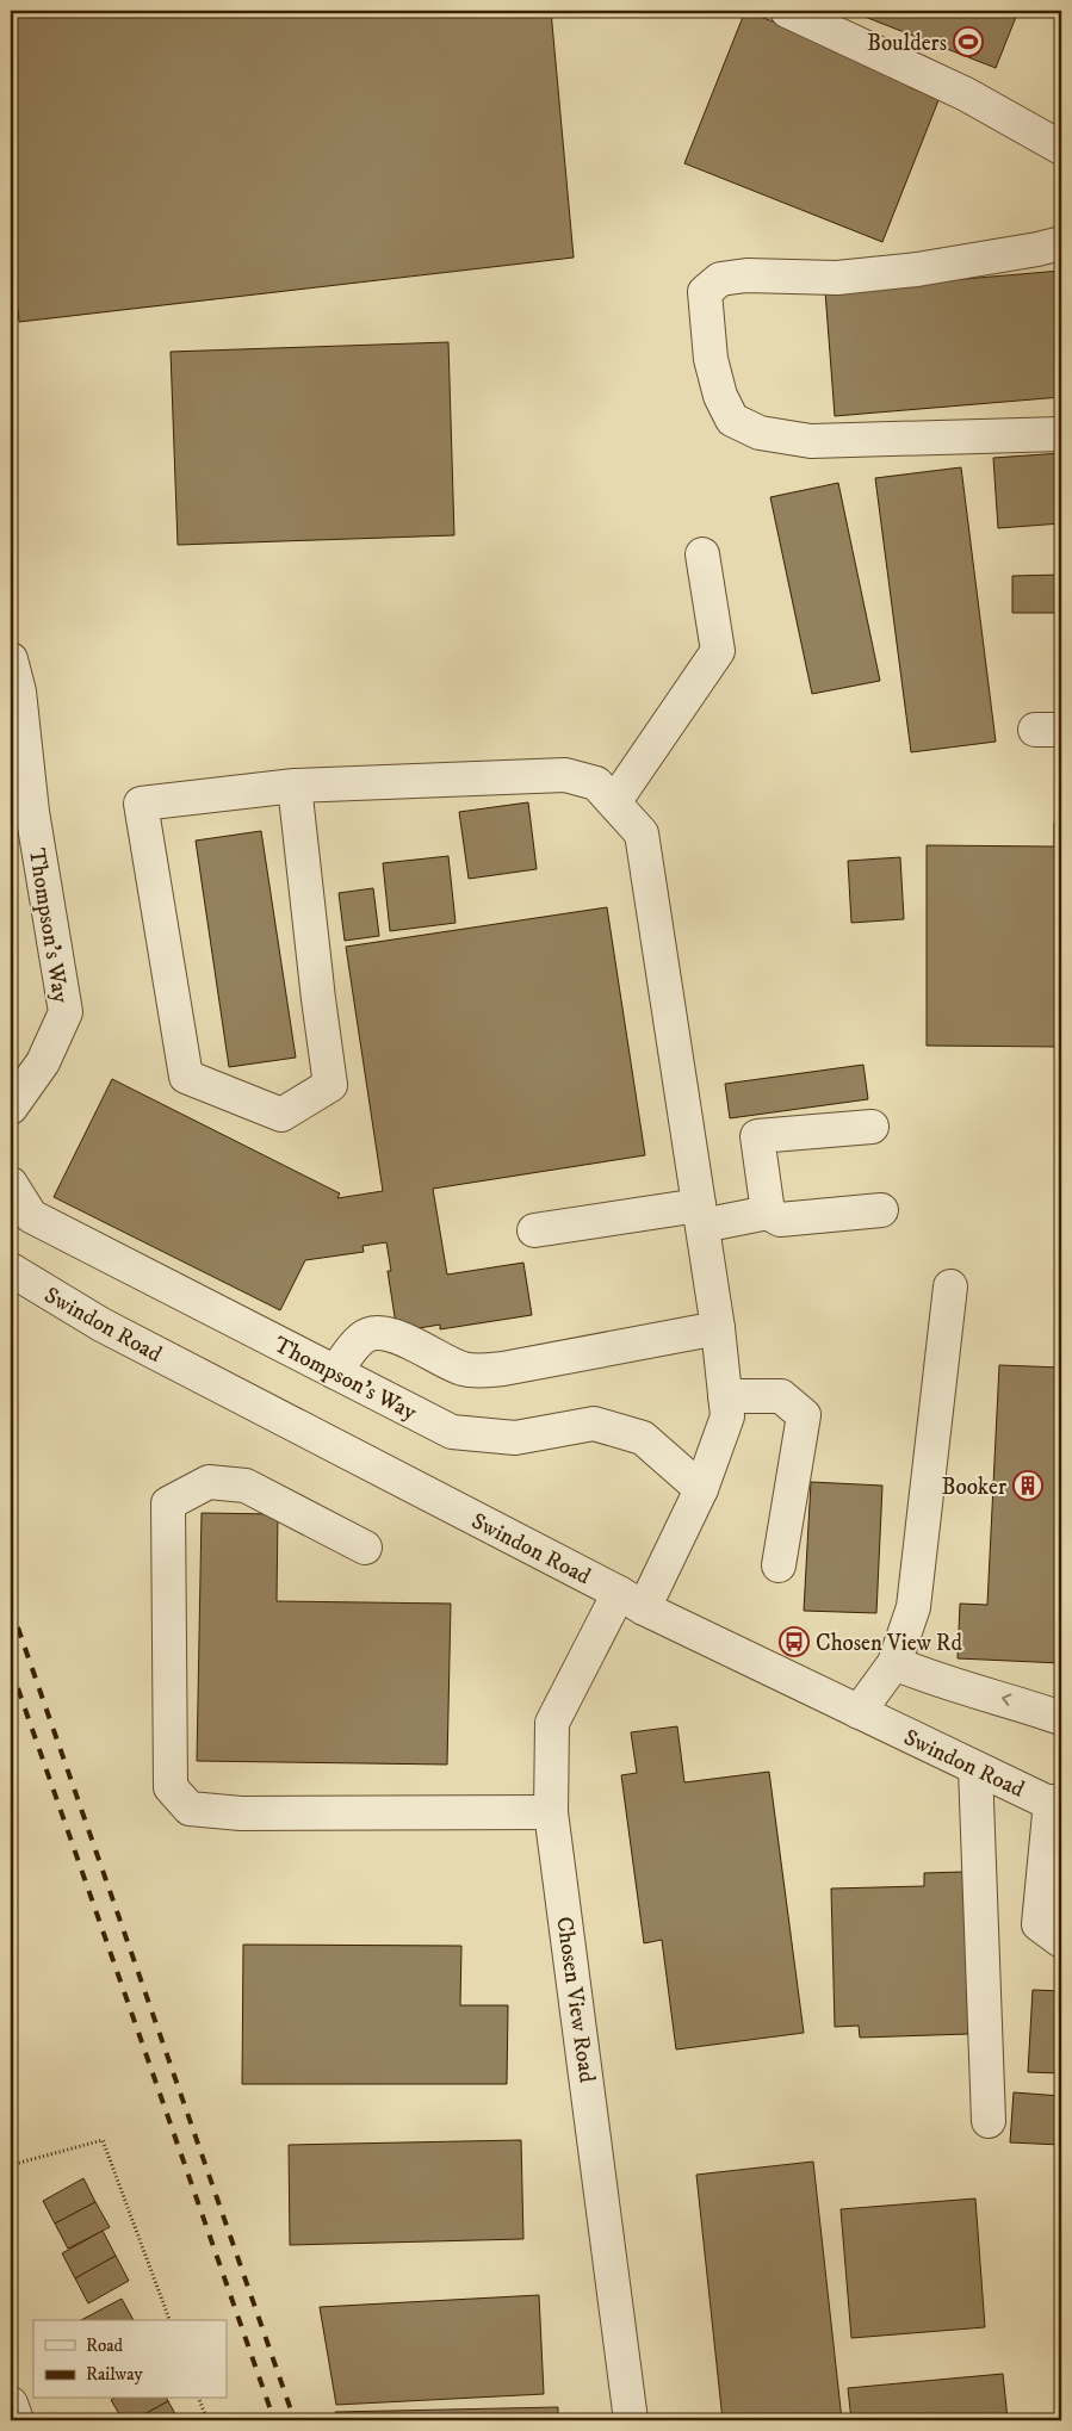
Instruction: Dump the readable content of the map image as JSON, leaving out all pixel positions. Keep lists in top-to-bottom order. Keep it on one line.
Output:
{"streets":{"street":["Thompson's Way","Swindon Road","Chosen View Road"]},"crossings":[["Thompson's Way","Chosen View Road"],["Swindon Road","Chosen View Road"]],"places":{"sports":["Boulders"],"building":["Booker"],"bus stop":["Chosen View Rd"]},"legend":["Road","Railway"]}
